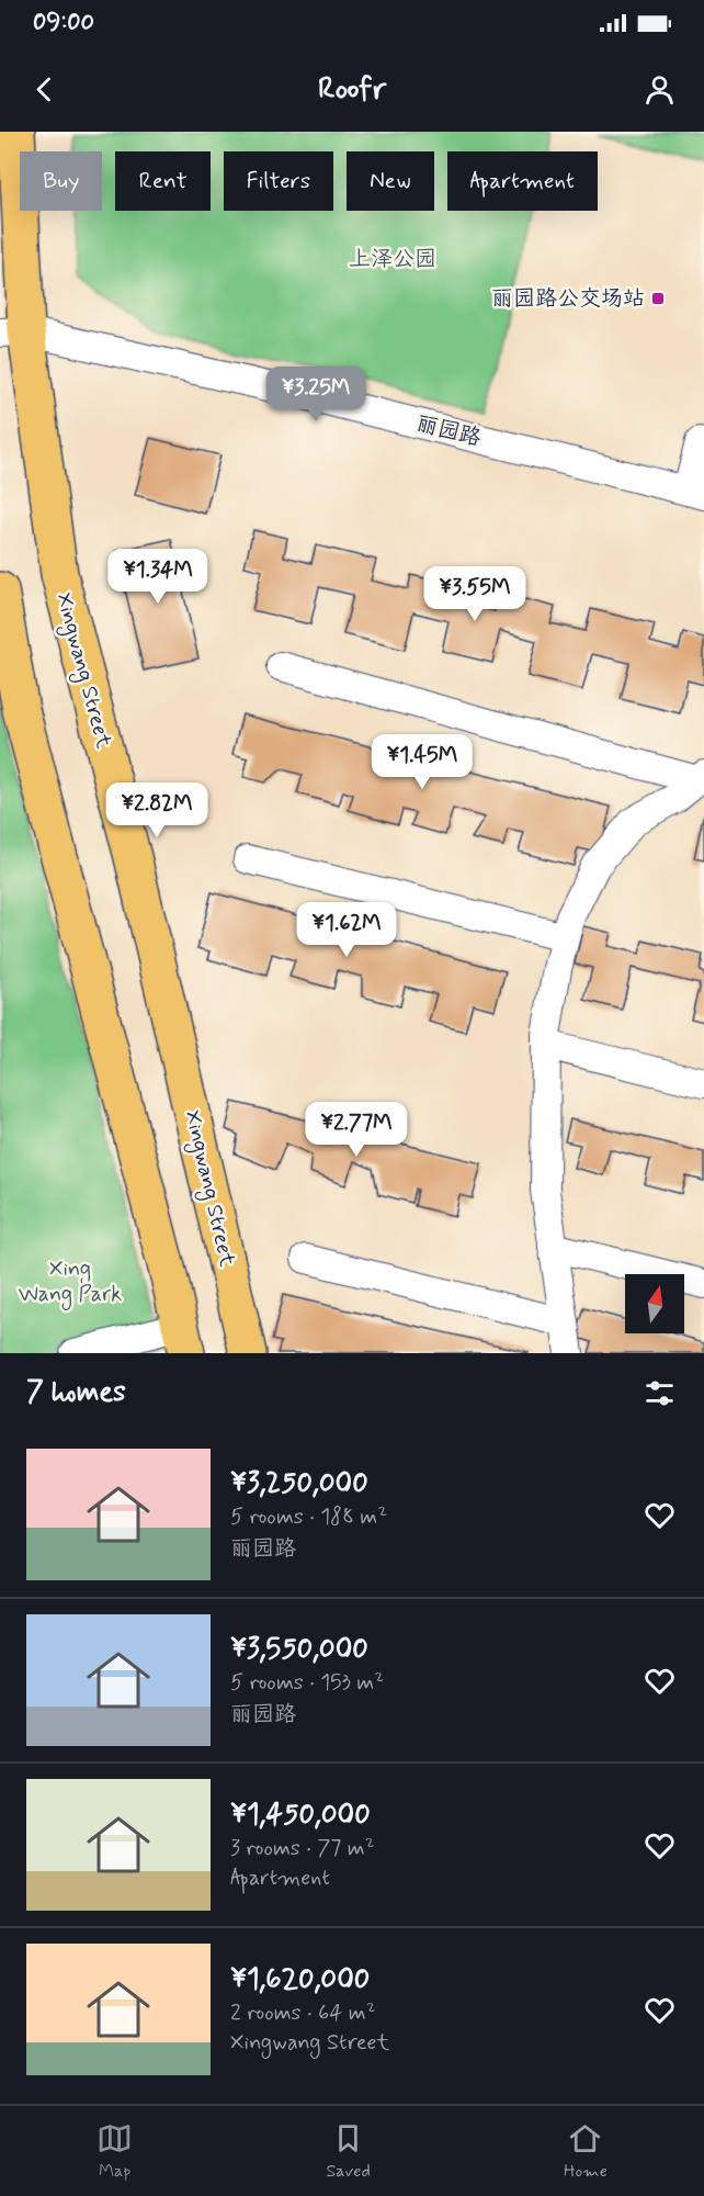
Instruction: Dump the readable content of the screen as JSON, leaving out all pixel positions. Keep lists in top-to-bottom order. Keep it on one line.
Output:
{"streets":{"main road":["Xingwang Street"],"street":["丽园路"]},"crossings":[["丽园路","Xingwang Street"]],"parks":["上泽公园","Xing Wang Park"],"places":{"transit":["丽园路公交场站"]},"north":"top","page":{"status":"09:00","header":"Roofr","chip":["Buy","Rent","Filters","New","Apartment"],"price":["¥3.25M","¥1.34M","¥3.55M","¥1.45M","¥2.82M","¥1.62M","¥2.77M"],"heading":"7 homes","list":[{"name":"¥3,250,000","note":"5 rooms · 188 m² · 丽园路"},{"name":"¥3,550,000","note":"5 rooms · 153 m² · 丽园路"},{"name":"¥1,450,000","note":"3 rooms · 77 m² · Apartment"},{"name":"¥1,620,000","note":"2 rooms · 64 m² · Xingwang Street"}],"tabs":["Map","Saved","Home"]}}
